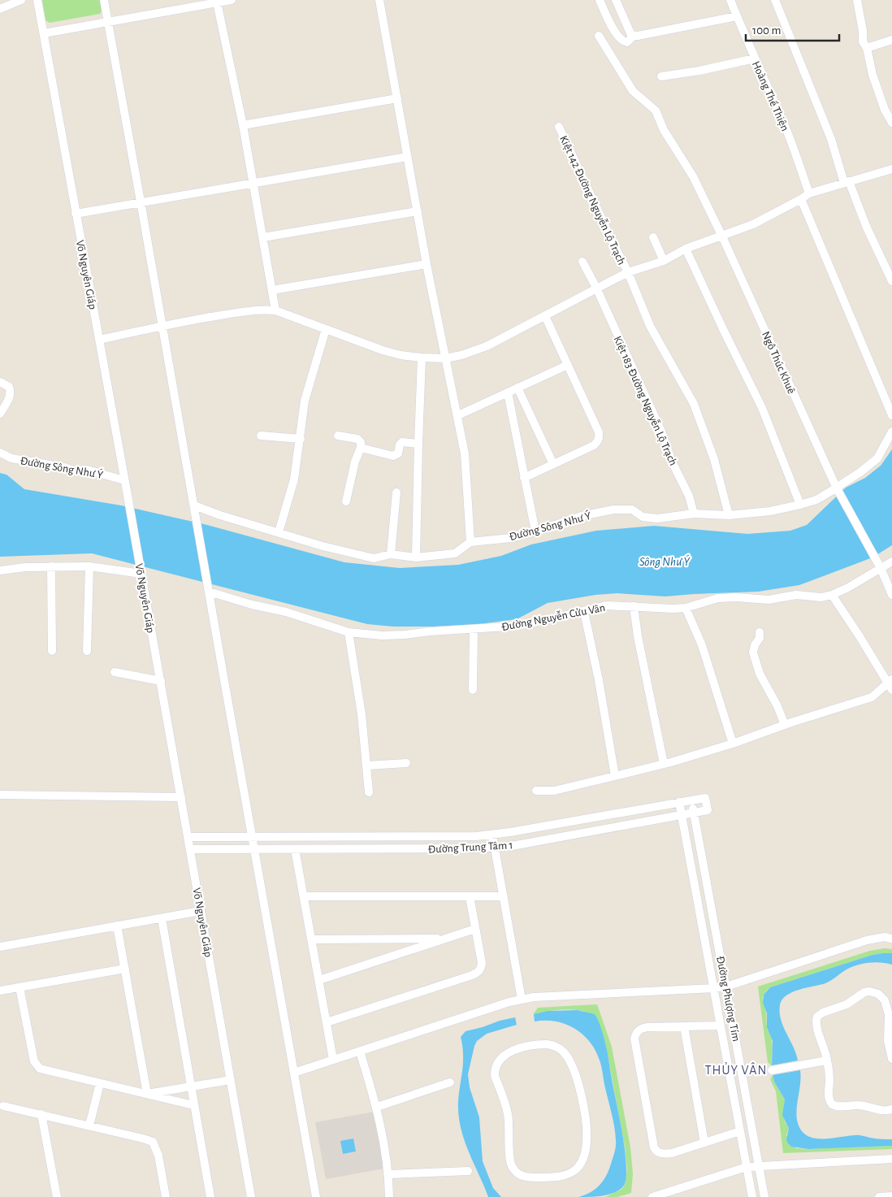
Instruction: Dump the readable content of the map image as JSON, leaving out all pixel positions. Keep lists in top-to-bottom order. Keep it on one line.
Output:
{"streets":{"street":["Hoàng Thế Thiện","Kiệt 142 Đường Nguyễn Lộ Trạch","Võ Nguyên Giáp","Ngô Thúc Khuê","Kiệt 183 Đường Nguyễn Lộ Trạch","Đường Sông Như Ý","Đường Nguyễn Cửu Vân","Đường Trung Tâm 1","Đường Phượng Tím"]},"crossings":[["Kiệt 142 Đường Nguyễn Lộ Trạch","Đường Sông Như Ý"],["Võ Nguyên Giáp","Đường Sông Như Ý"],["Võ Nguyên Giáp","Đường Trung Tâm 1"],["Ngô Thúc Khuê","Đường Sông Như Ý"],["Ngô Thúc Khuê","Đường Nguyễn Cửu Vân"],["Kiệt 183 Đường Nguyễn Lộ Trạch","Đường Sông Như Ý"],["Đường Trung Tâm 1","Đường Phượng Tím"]],"districts":["THỦY VÂN"],"water":["Sông Như Ý"],"scale_bar":"100 m"}
